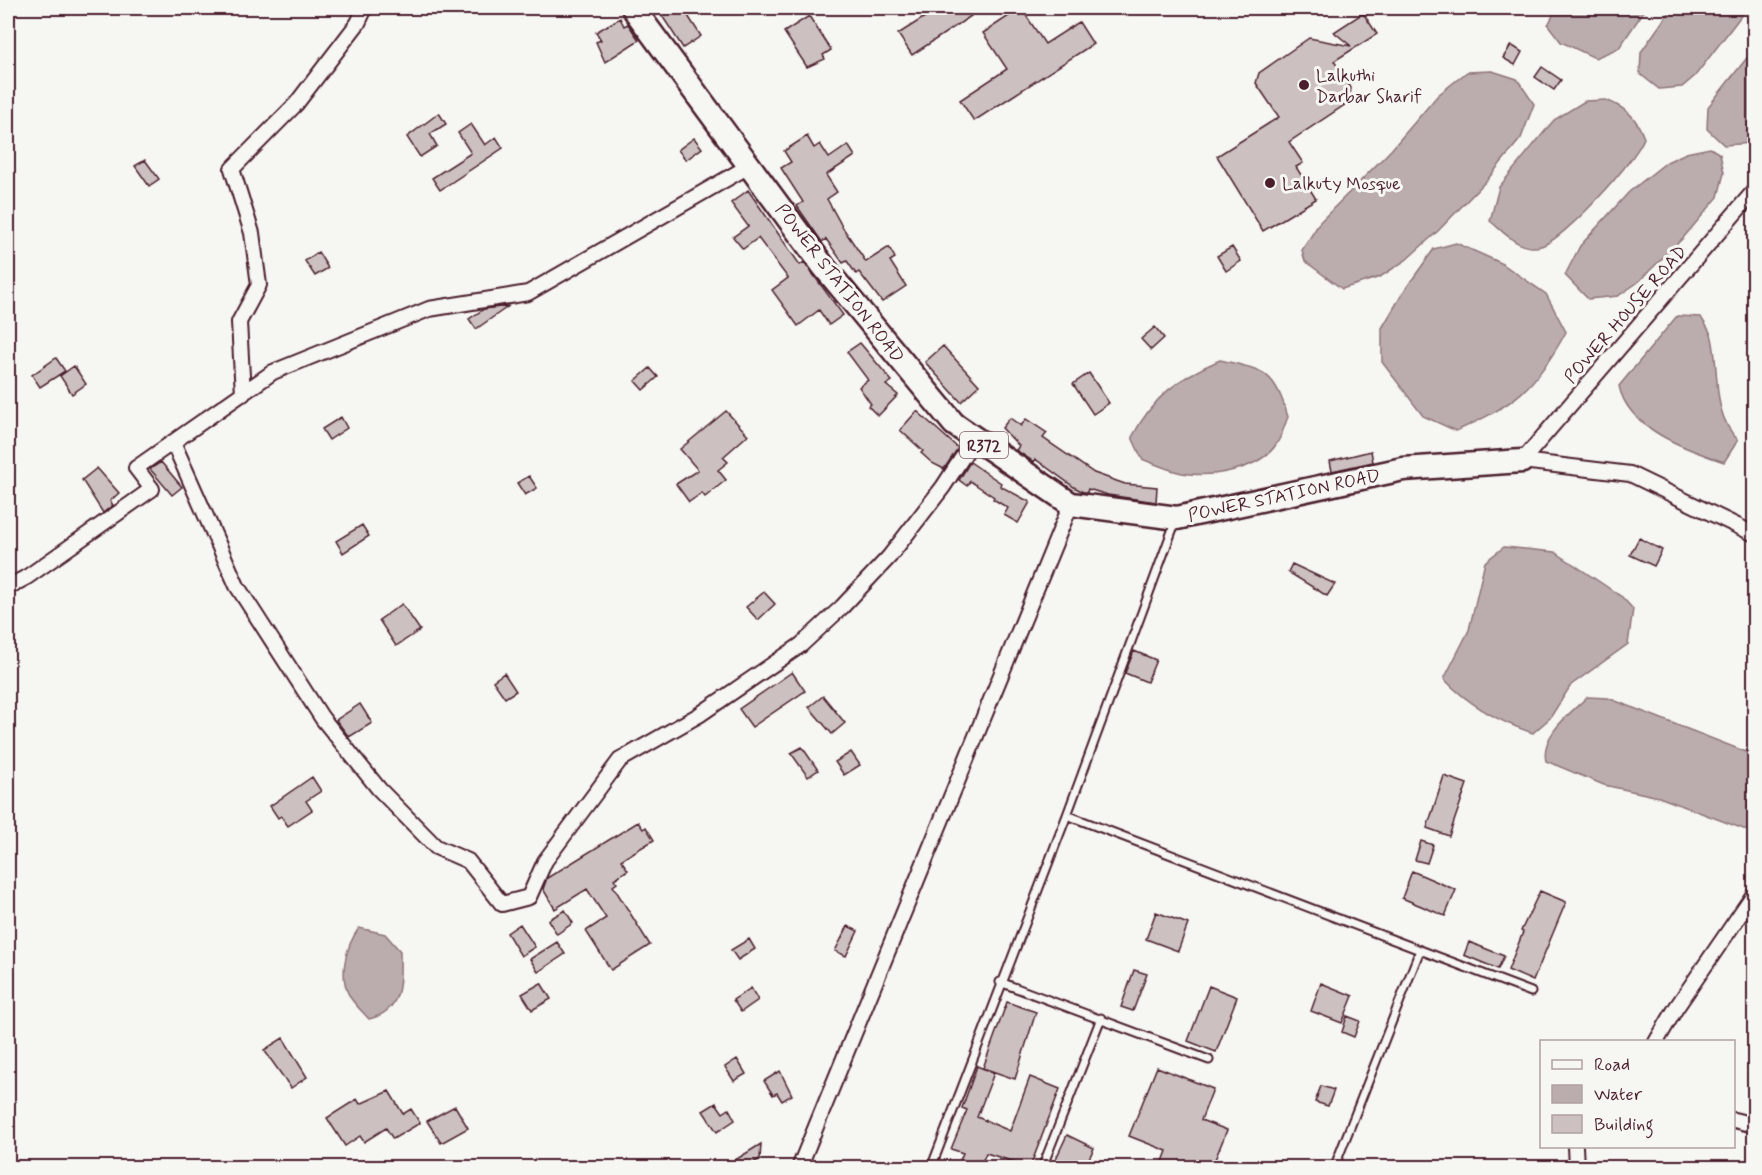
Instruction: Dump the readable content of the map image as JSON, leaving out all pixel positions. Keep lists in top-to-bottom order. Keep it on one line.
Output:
{"streets":{"main road":["POWER STATION ROAD","R372"],"street":["POWER HOUSE ROAD"]},"crossings":[["POWER STATION ROAD","POWER HOUSE ROAD"]],"places":["Lalkuthi Darbar Sharif","Lalkuty Mosque"],"legend":["Road","Water","Building"]}
